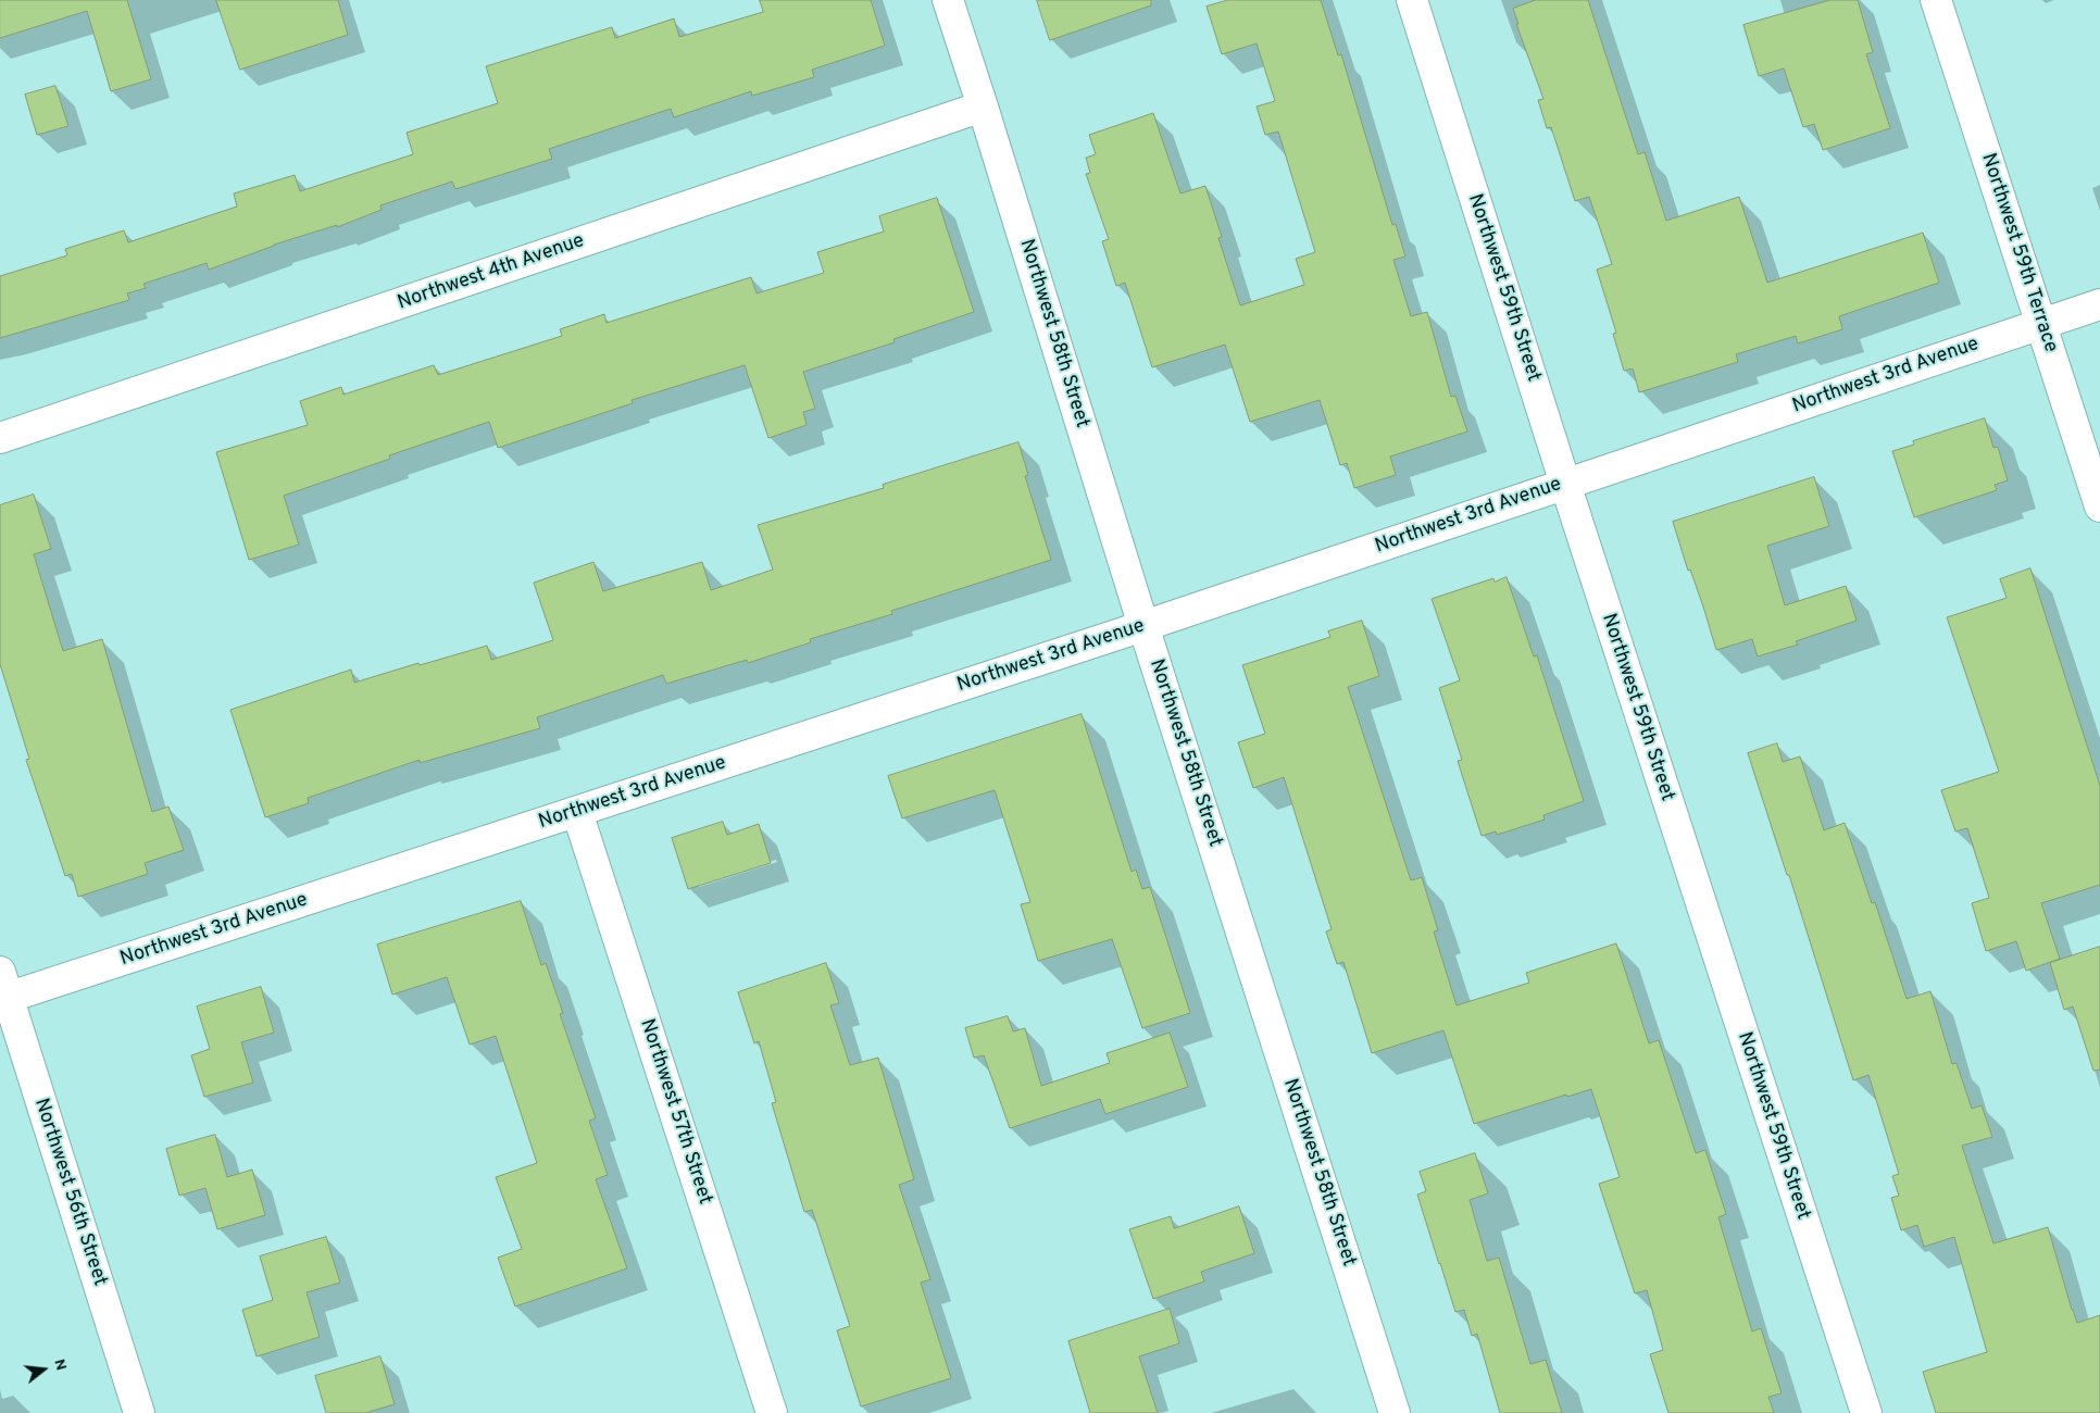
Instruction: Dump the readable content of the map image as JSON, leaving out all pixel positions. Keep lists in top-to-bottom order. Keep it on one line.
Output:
{"streets":{"street":["Northwest 59th Terrace","Northwest 4th Avenue","Northwest 59th Street","Northwest 58th Street","Northwest 3rd Avenue","Northwest 57th Street","Northwest 56th Street"]},"crossings":[["Northwest 59th Terrace","Northwest 3rd Avenue"],["Northwest 4th Avenue","Northwest 58th Street"],["Northwest 59th Street","Northwest 3rd Avenue"],["Northwest 58th Street","Northwest 3rd Avenue"],["Northwest 3rd Avenue","Northwest 57th Street"],["Northwest 3rd Avenue","Northwest 56th Street"]],"north":"right"}
